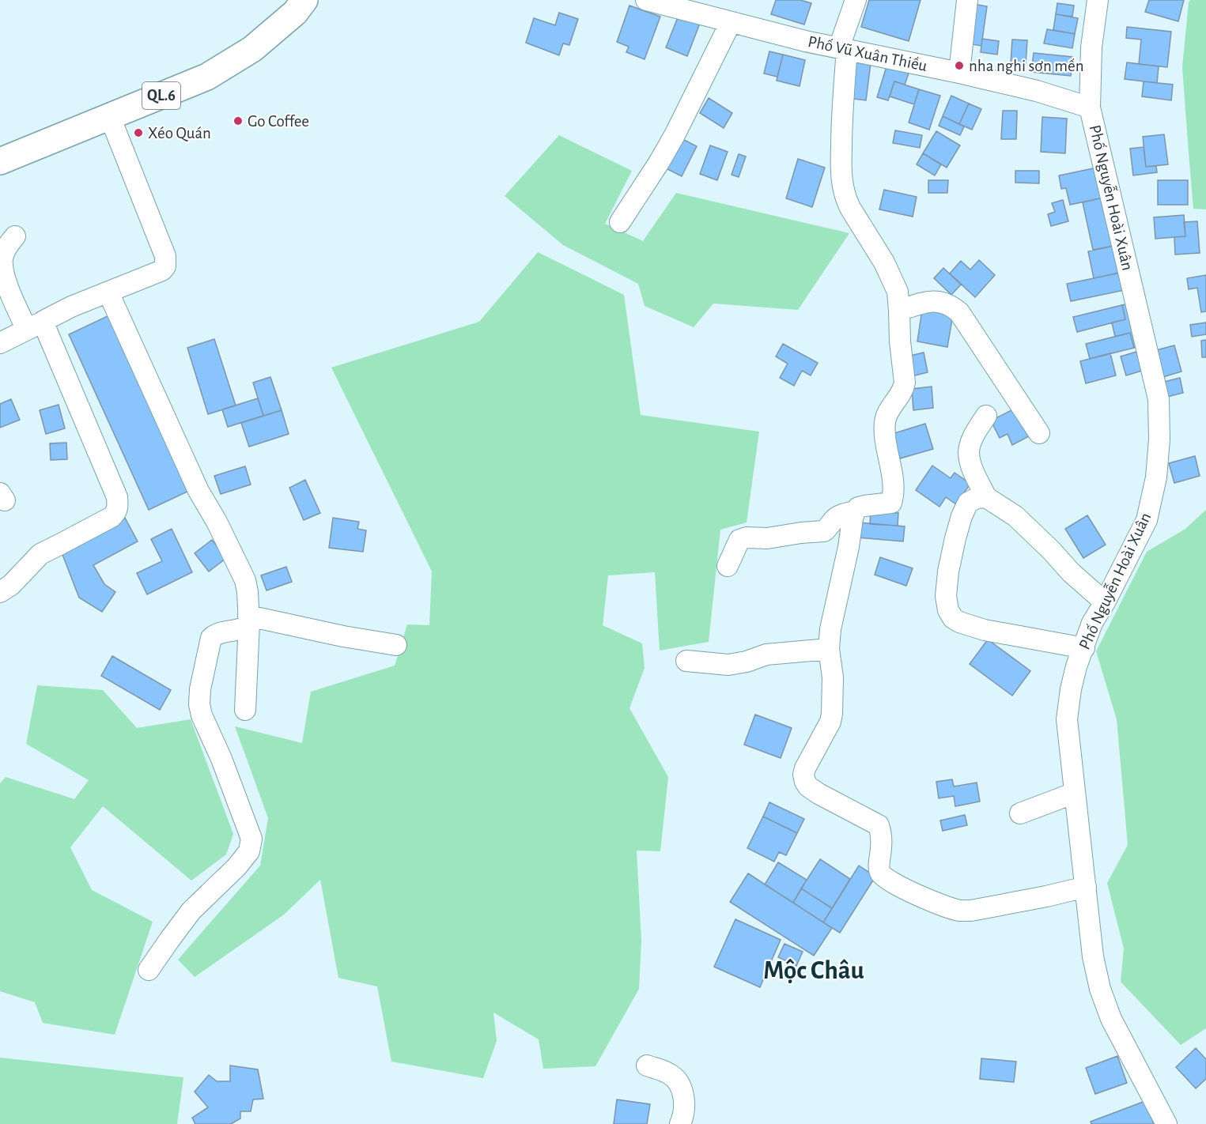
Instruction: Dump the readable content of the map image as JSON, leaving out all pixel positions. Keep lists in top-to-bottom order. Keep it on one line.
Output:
{"streets":{"highway":["QL.6"],"street":["Phố Vũ Xuân Thiều","Phố Nguyễn Hoài Xuân"]},"crossings":[["Phố Vũ Xuân Thiều","Phố Nguyễn Hoài Xuân"]],"districts":["Mộc Châu"],"places":["nha nghi sơn mến","Go Coffee","Xéo Quán"]}
